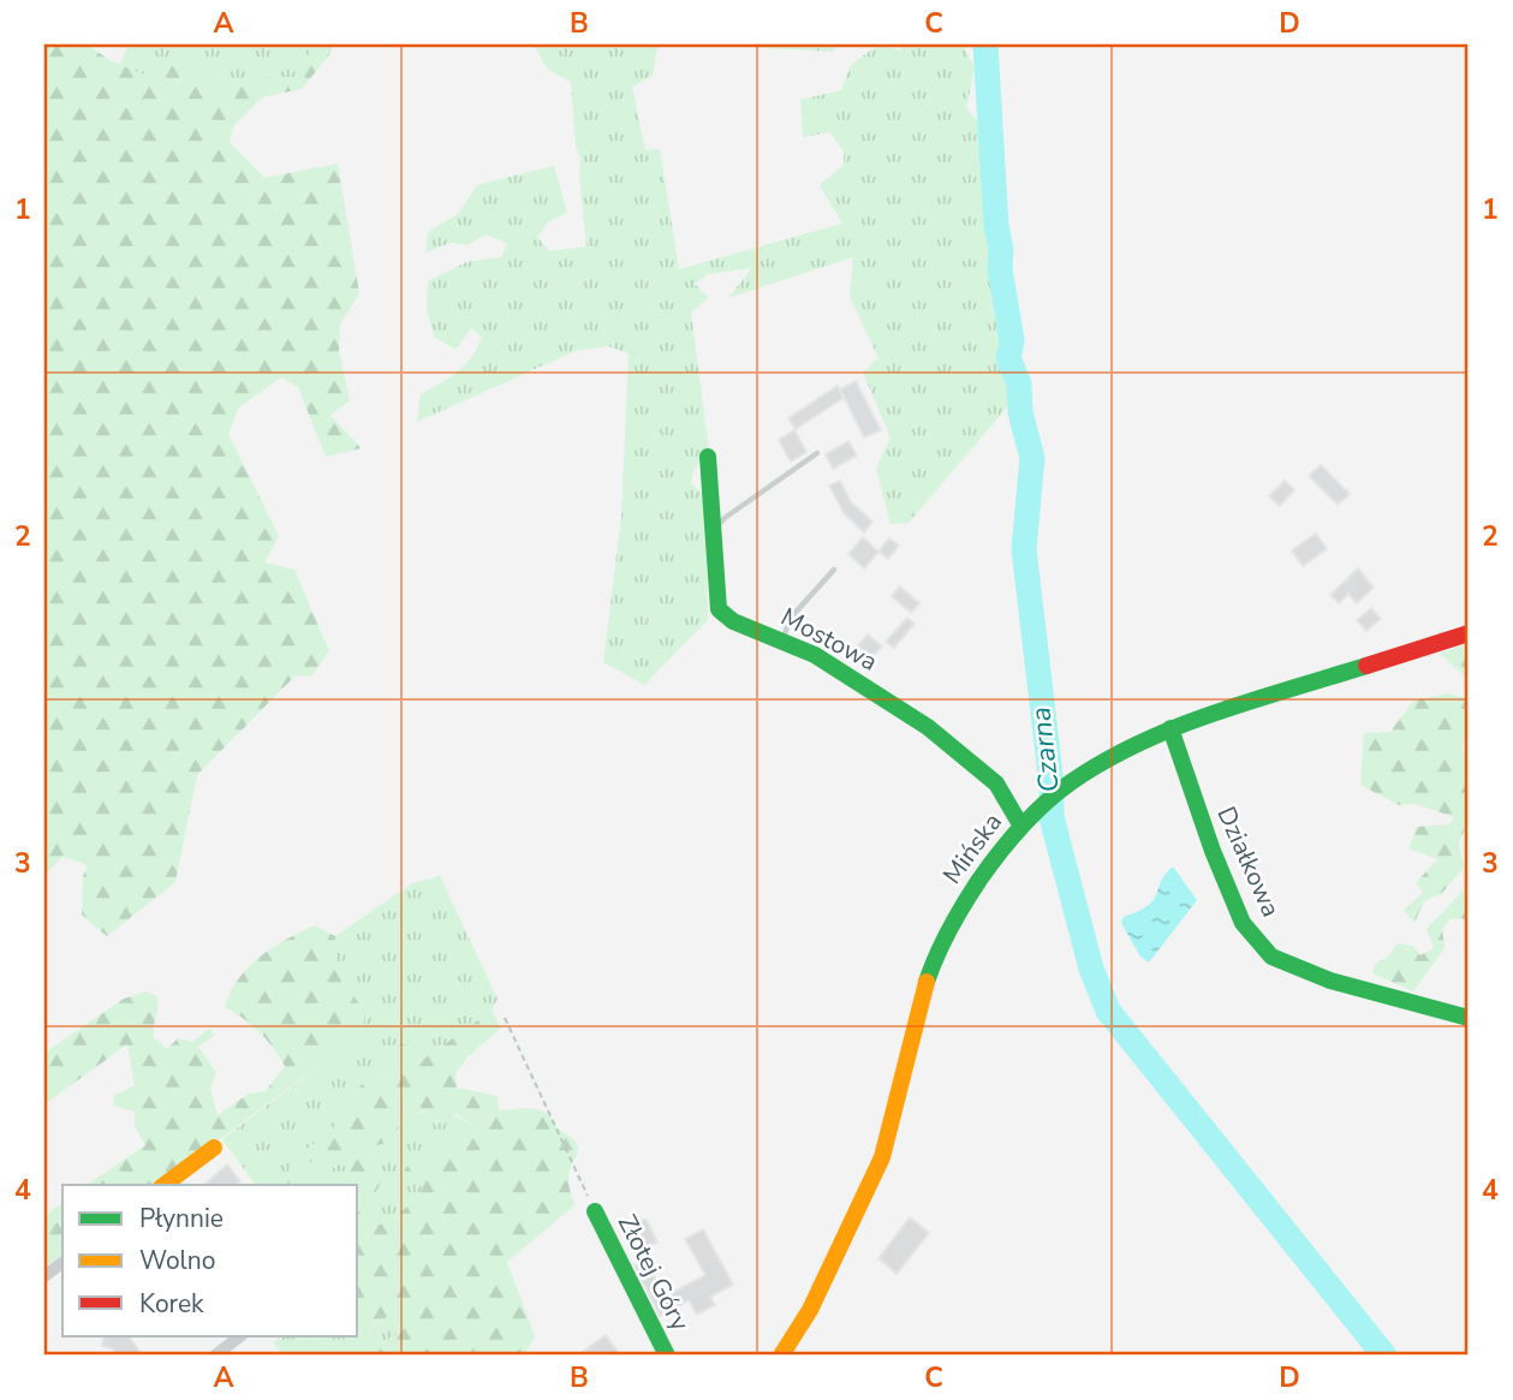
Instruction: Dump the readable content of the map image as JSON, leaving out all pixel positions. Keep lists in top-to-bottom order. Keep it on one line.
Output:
{"streets":{"street":["Mostowa","Mińska","Działkowa","Złotej Góry"]},"crossings":[["Mostowa","Mińska"],["Mińska","Działkowa"]],"water":["Czarna"],"legend":["Płynnie","Wolno","Korek"],"grid":{"columns":["A","B","C","D"],"rows":["1","2","3","4"]}}
